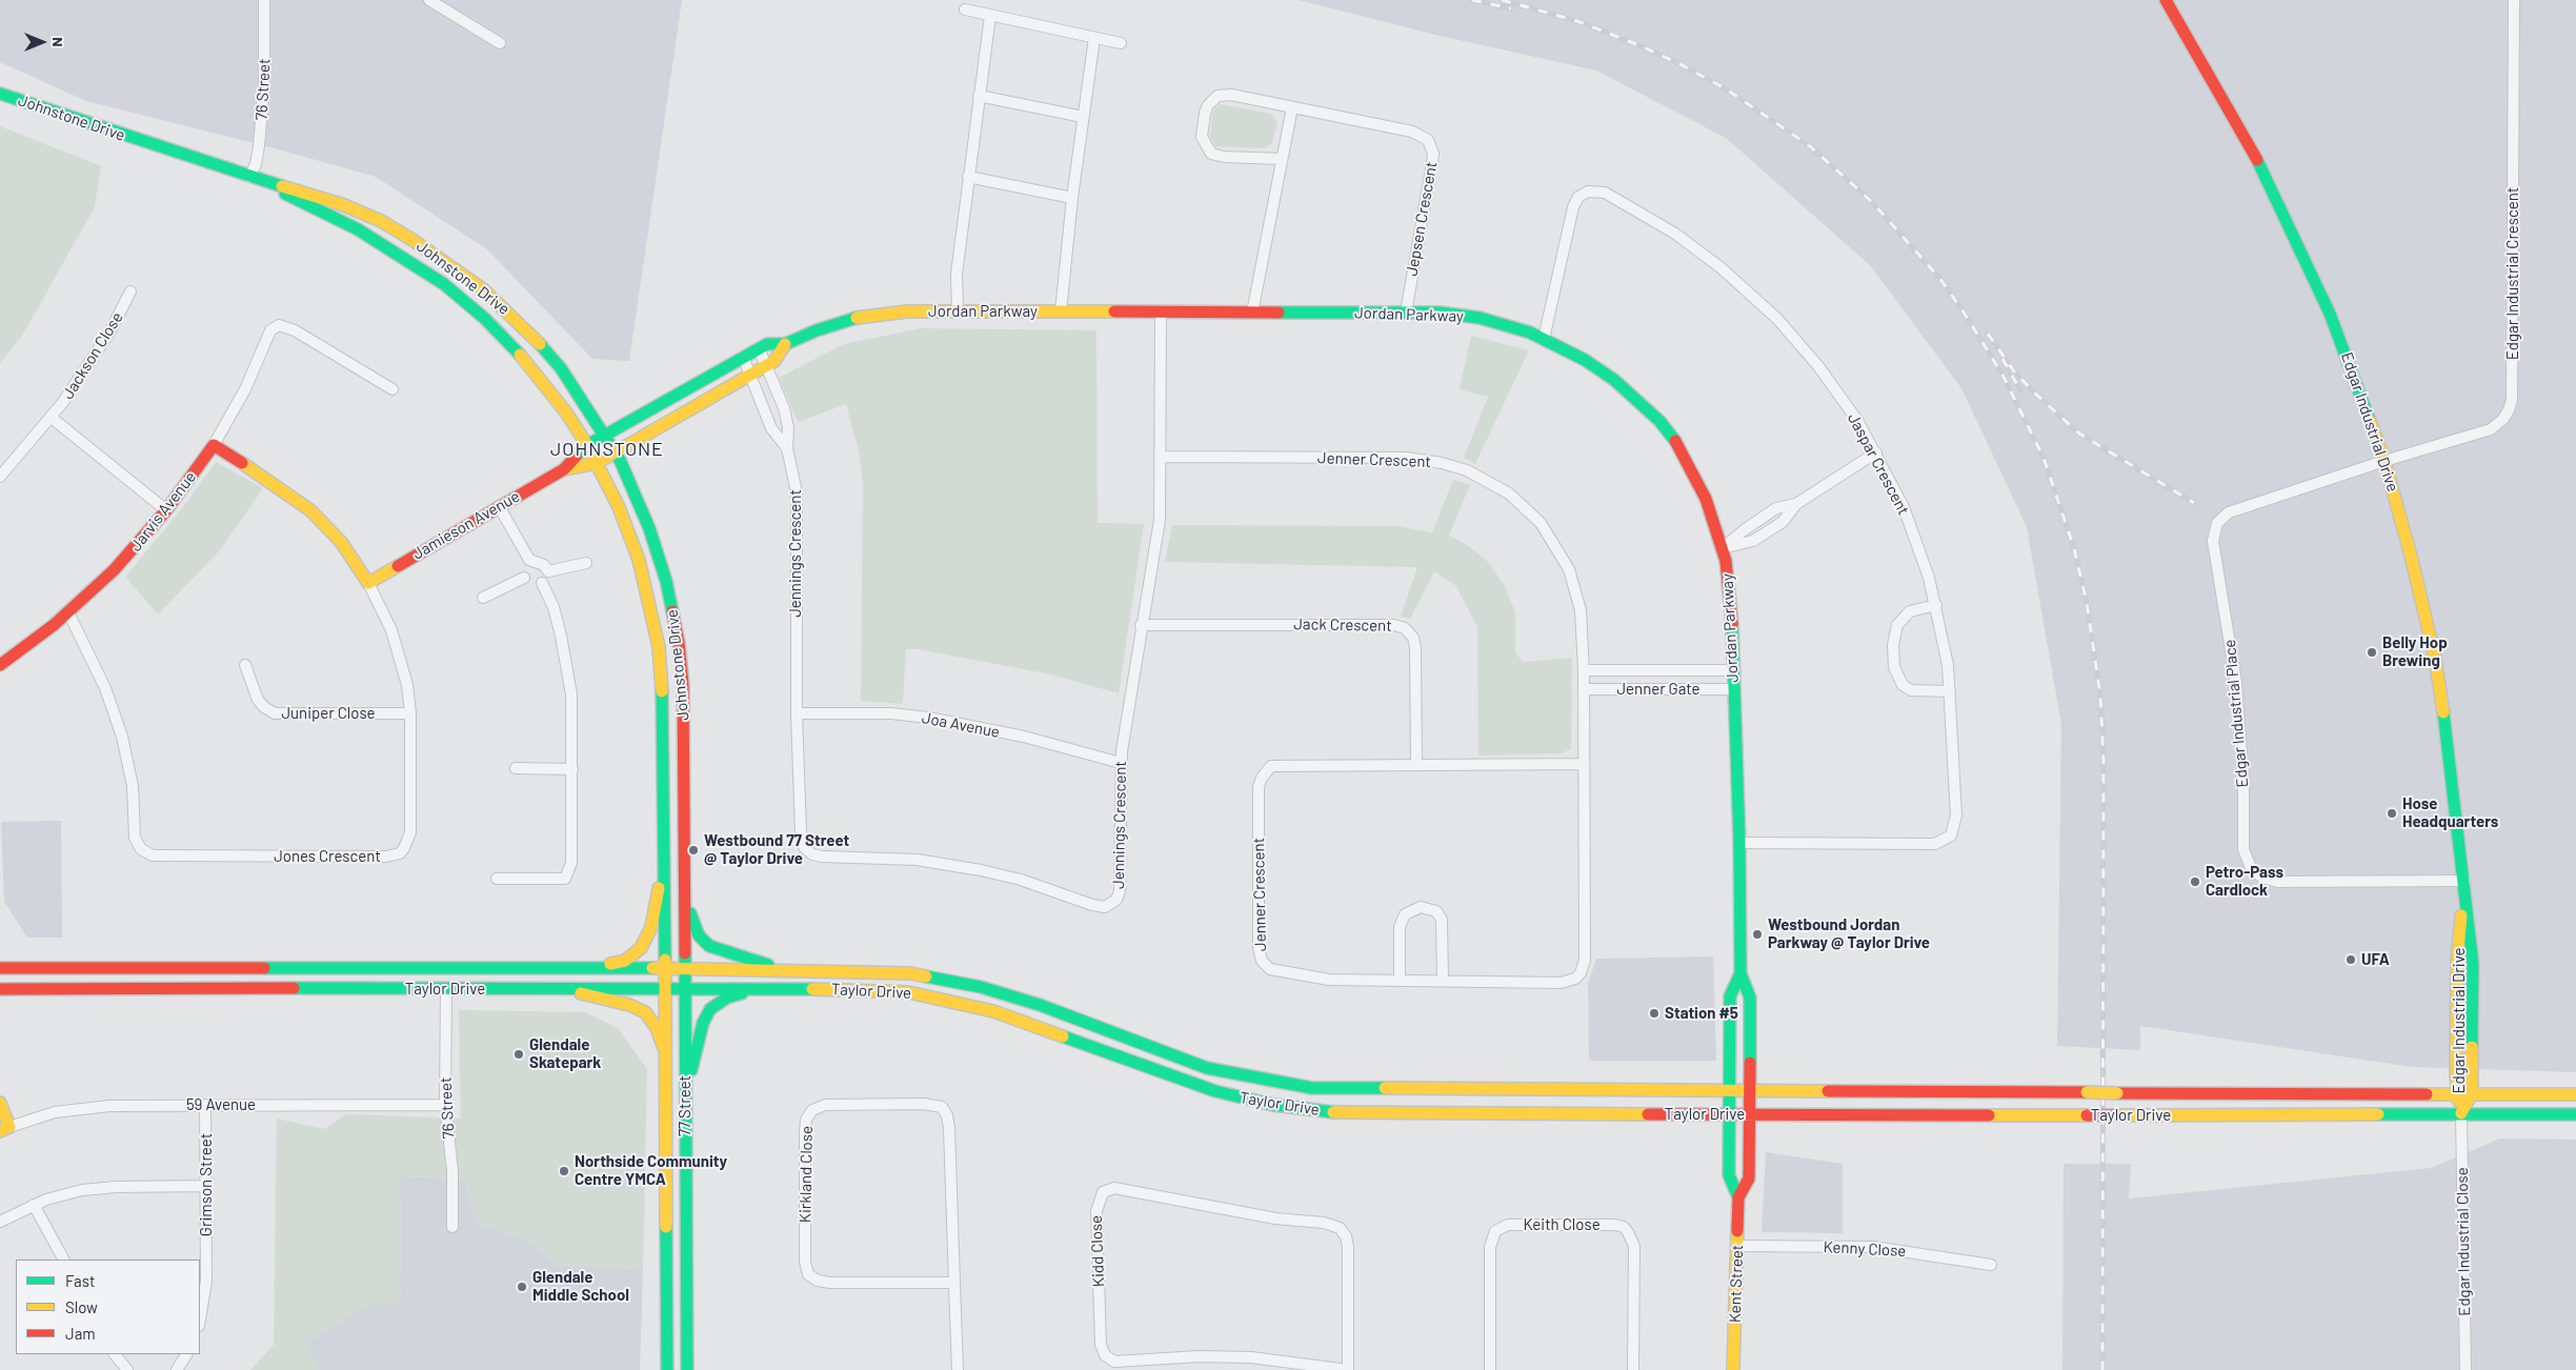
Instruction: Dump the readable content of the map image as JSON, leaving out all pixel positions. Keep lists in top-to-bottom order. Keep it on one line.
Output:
{"streets":{"main road":["Johnstone Drive","Jordan Parkway","Edgar Industrial Drive","Jarvis Avenue","Jamieson Avenue","Jones Crescent","Taylor Drive","77 Street","Kent Street"],"street":["76 Street","Jepsen Crescent","Edgar Industrial Crescent","Jackson Close","Jenner Crescent","Jaspar Crescent","Jennings Crescent","Jack Crescent","Jenner Gate","Juniper Close","Edgar Industrial Place","Joa Avenue","59 Avenue","Kirkland Close","Grimson Street","Keith Close","Edgar Industrial Close","Kenny Close","Kidd Close"]},"crossings":[["76 Street","Johnstone Drive"],["76 Street","Taylor Drive"],["76 Street","59 Avenue"],["Johnstone Drive","Jordan Parkway"],["Johnstone Drive","Jamieson Avenue"],["Johnstone Drive","Taylor Drive"],["Johnstone Drive","77 Street"],["Jepsen Crescent","Jordan Parkway"],["Edgar Industrial Crescent","Edgar Industrial Drive"],["Edgar Industrial Crescent","Edgar Industrial Place"],["Jordan Parkway","Jaspar Crescent"],["Jordan Parkway","Jamieson Avenue"],["Jordan Parkway","Jennings Crescent"],["Jordan Parkway","Jenner Gate"],["Jordan Parkway","Taylor Drive"],["Jordan Parkway","Kent Street"],["Edgar Industrial Drive","Edgar Industrial Place"],["Edgar Industrial Drive","Taylor Drive"],["Edgar Industrial Drive","Edgar Industrial Close"],["Jenner Crescent","Jennings Crescent"],["Jenner Crescent","Jack Crescent"],["Jenner Crescent","Jenner Gate"],["Jarvis Avenue","Jones Crescent"],["Jamieson Avenue","Jones Crescent"],["Jennings Crescent","Jack Crescent"],["Jennings Crescent","Joa Avenue"],["Juniper Close","Jones Crescent"],["Taylor Drive","77 Street"],["Taylor Drive","Edgar Industrial Close"],["Taylor Drive","Kent Street"],["59 Avenue","Grimson Street"],["Kenny Close","Kent Street"]],"districts":["JOHNSTONE"],"places":["Belly Hop Brewing","Hose Headquarters","Westbound 77 Street @ Taylor Drive","Petro-Pass Cardlock","Westbound Jordan Parkway @ Taylor Drive","UFA","Station #5","Glendale Skatepark","Northside Community Centre YMCA","Glendale Middle School"],"legend":["Fast","Slow","Jam"],"north":"right"}
